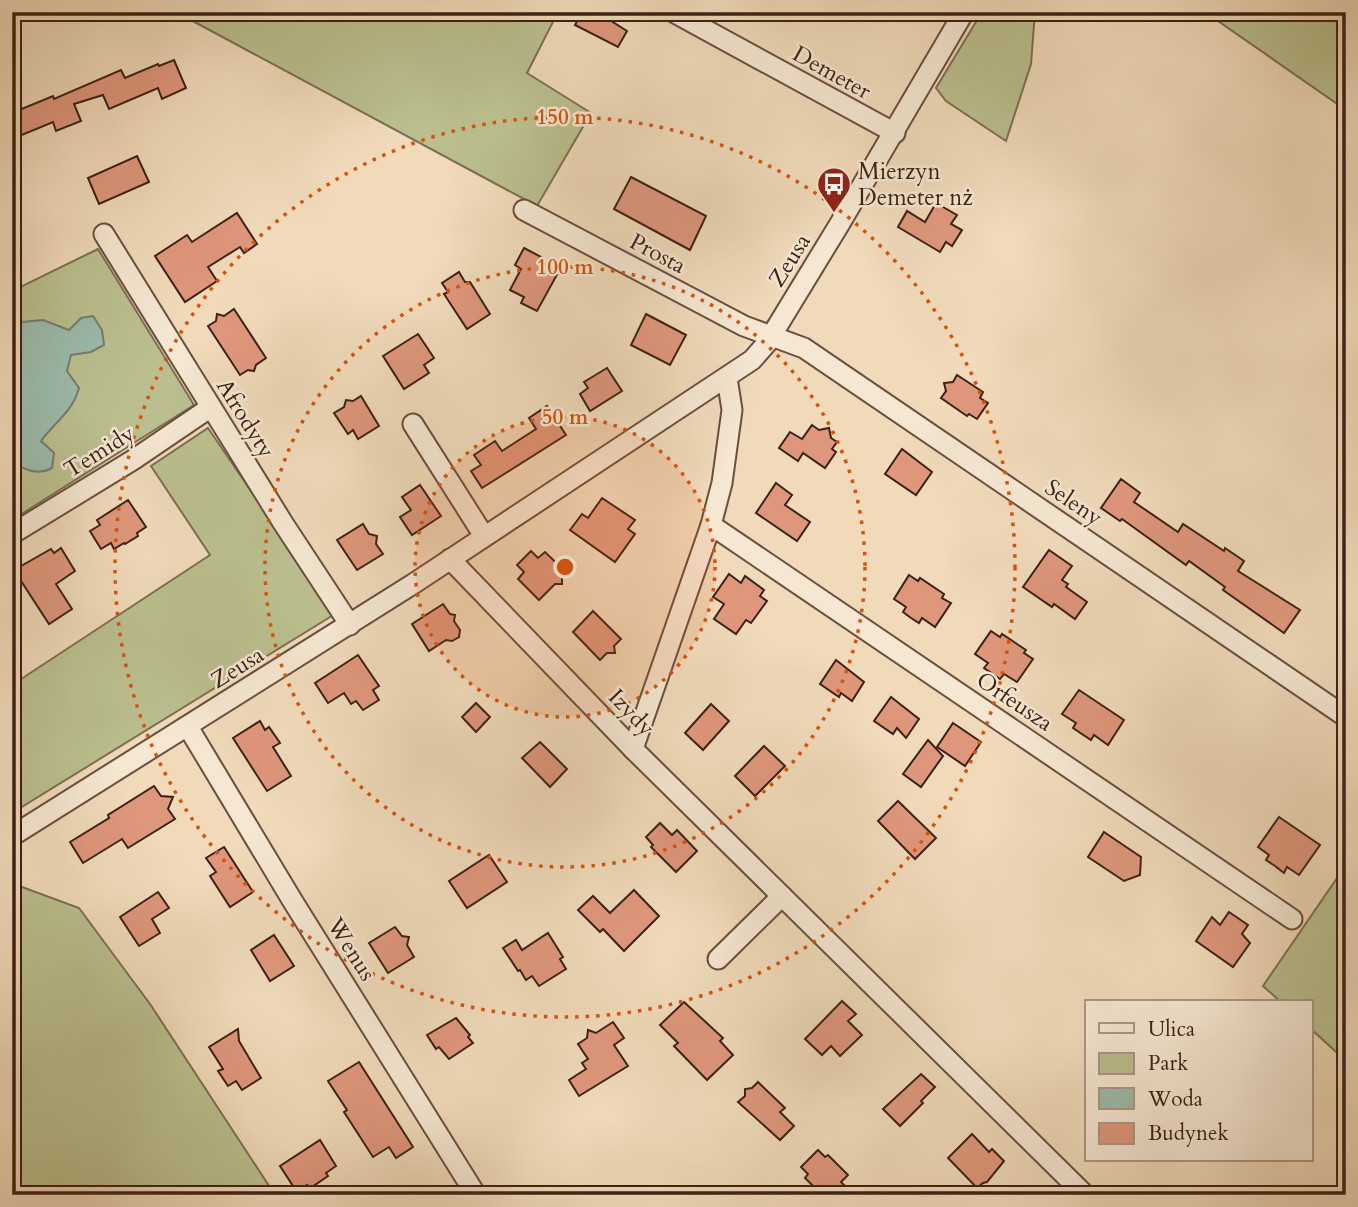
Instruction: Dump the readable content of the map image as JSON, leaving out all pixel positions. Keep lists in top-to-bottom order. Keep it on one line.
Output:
{"streets":{"street":["Demeter","Prosta","Zeusa","Afrodyty","Temidy","Seleny","Orfeusza","Izydy","Wenus"]},"crossings":[["Demeter","Zeusa"],["Prosta","Zeusa"],["Prosta","Seleny"],["Zeusa","Afrodyty"],["Zeusa","Seleny"],["Zeusa","Izydy"],["Zeusa","Wenus"],["Afrodyty","Temidy"]],"places":{"bus stop":["Mierzyn Demeter nż"]},"legend":["Ulica","Park","Woda","Budynek"],"rings":["150 m","100 m","50 m"]}
